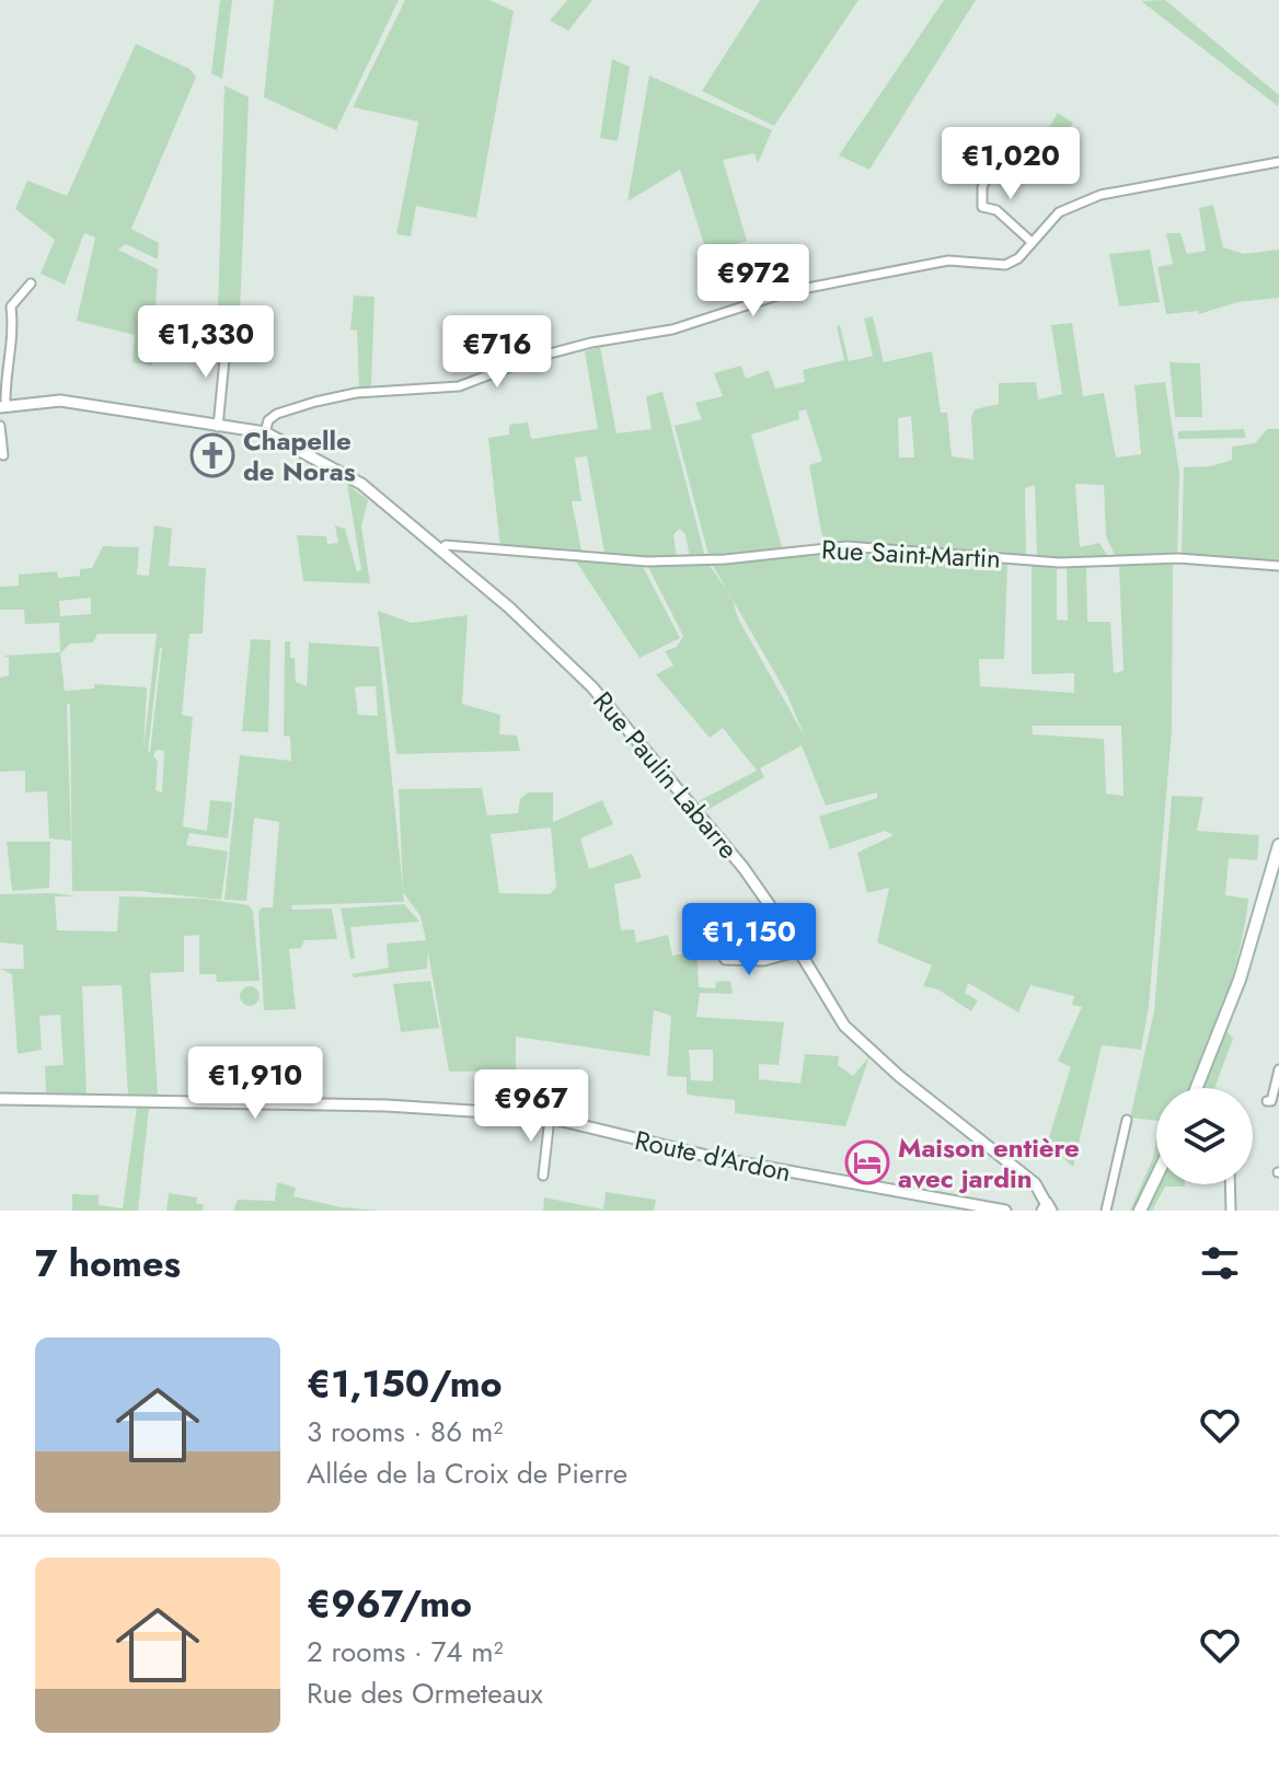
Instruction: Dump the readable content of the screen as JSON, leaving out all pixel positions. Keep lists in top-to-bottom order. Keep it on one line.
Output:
{"streets":{"street":["Rue Saint-Martin","Rue Paulin Labarre","Route d'Ardon"]},"crossings":[["Rue Saint-Martin","Rue Paulin Labarre"]],"places":{"church":["Chapelle de Noras"],"hotel":["Maison entière avec jardin"]},"page":{"price":["€1,020","€972","€1,330","€716","€1,150","€1,910","€967"],"heading":"7 homes","list":[{"name":"€1,150/mo","note":"3 rooms · 86 m² · Allée de la Croix de Pierre"},{"name":"€967/mo","note":"2 rooms · 74 m² · Rue des Ormeteaux"}]}}
